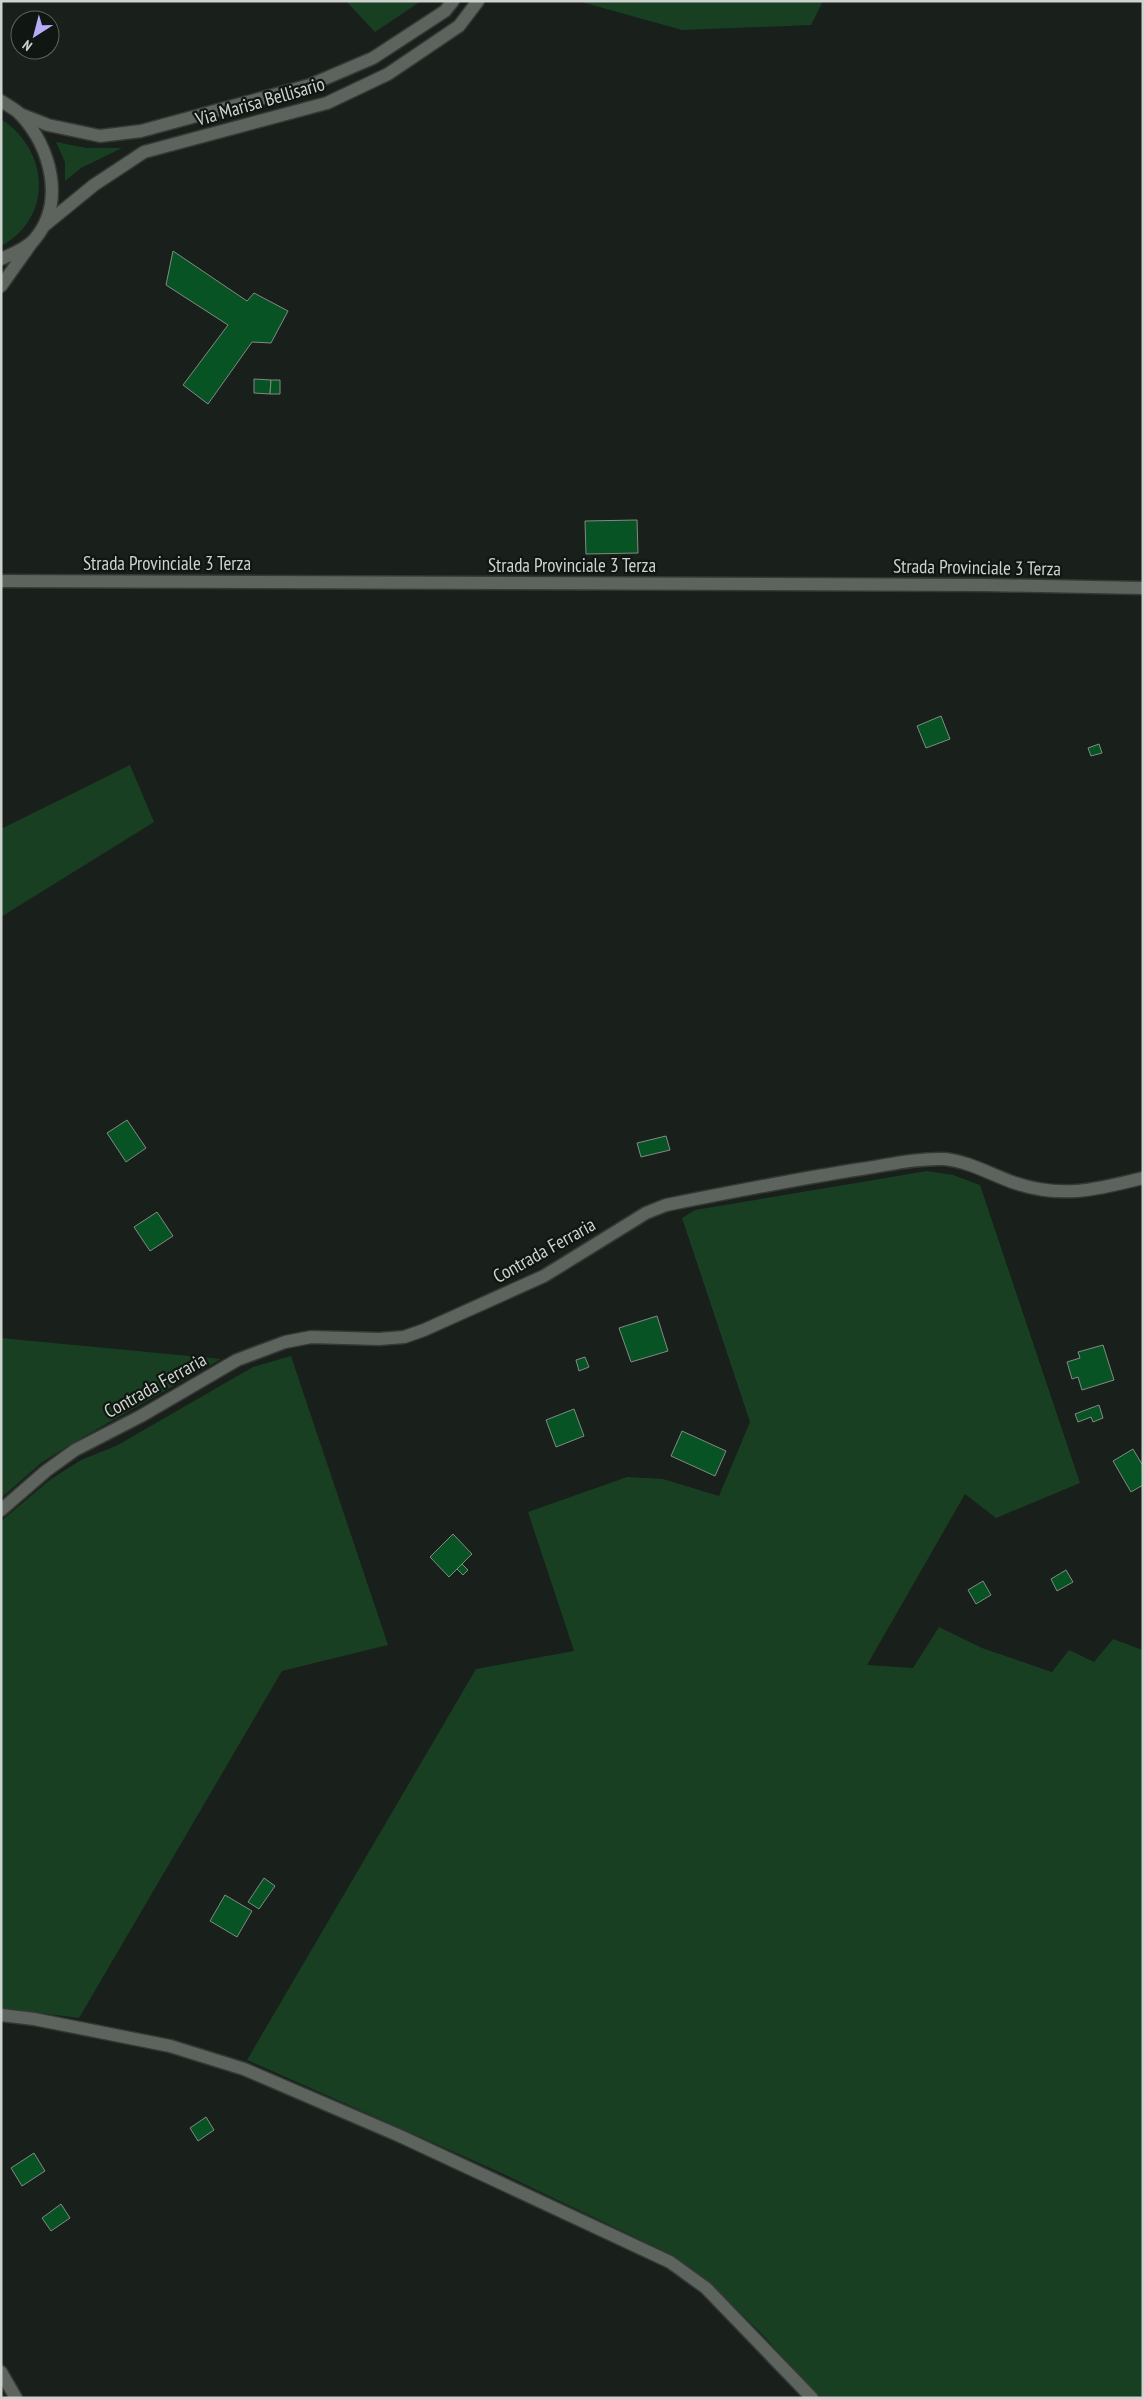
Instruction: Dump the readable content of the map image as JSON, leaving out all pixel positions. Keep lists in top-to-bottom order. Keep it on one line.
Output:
{"streets":{"street":["Via Marisa Bellisario","Strada Provinciale 3 Terza","Contrada Ferraria"]},"north":"bottom left"}
